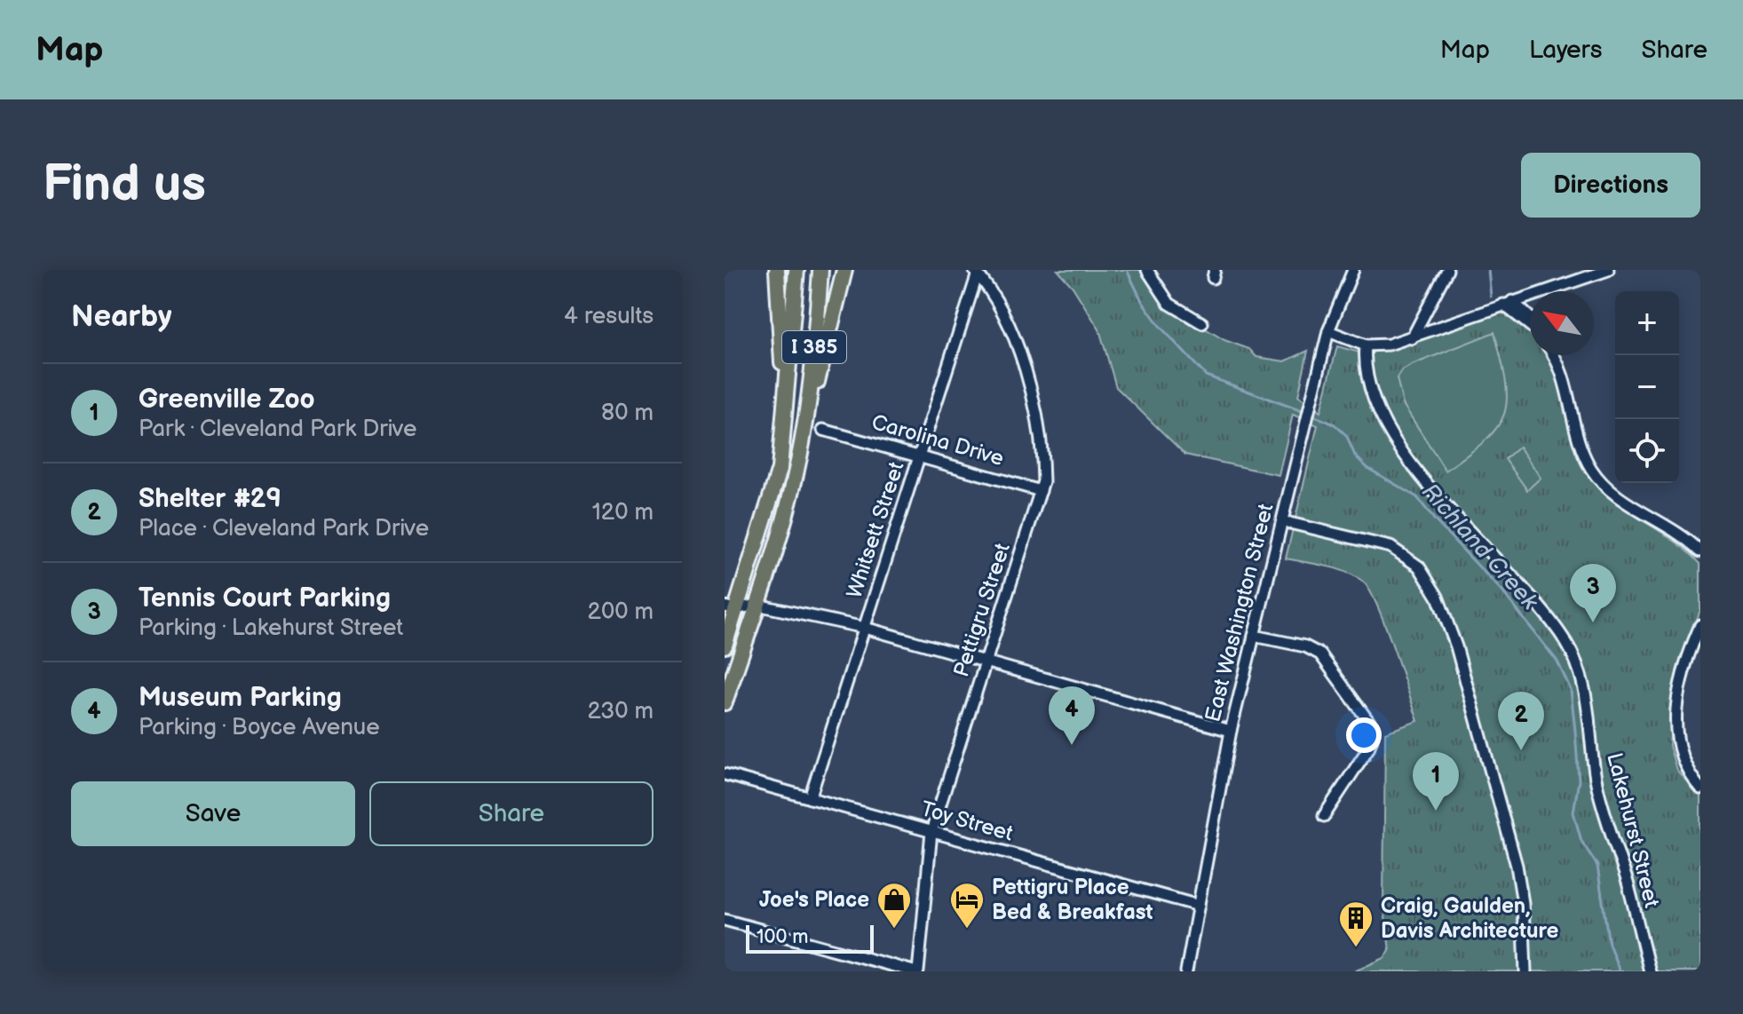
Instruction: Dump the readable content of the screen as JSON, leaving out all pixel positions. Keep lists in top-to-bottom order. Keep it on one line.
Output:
{"streets":{"highway":["I 385"],"street":["Carolina Drive","Whitsett Street","Pettigru Street","East Washington Street","Toy Street","Lakehurst Street"]},"crossings":[["Carolina Drive","Whitsett Street"],["Carolina Drive","Pettigru Street"],["Whitsett Street","Pettigru Street"],["Whitsett Street","Toy Street"],["Pettigru Street","Toy Street"],["East Washington Street","Toy Street"]],"water":["Richland Creek"],"places":{"shop":["Joe's Place"],"hotel":["Pettigru Place Bed & Breakfast"],"building":["Craig, Gaulden, Davis Architecture"]},"scale_bar":"100 m","north":"top left","page":{"header":"Map","nav":["Map","Layers","Share"],"buttons":["Directions",["Save","Share"]],"title":"Find us","heading":["Nearby","4 results"],"map_buttons":["+","−"],"list":[{"mark":"1","name":"Greenville Zoo","note":"Park · Cleveland Park Drive","value":"80 m"},{"mark":"2","name":"Shelter #29","note":"Place · Cleveland Park Drive","value":"120 m"},{"mark":"3","name":"Tennis Court Parking","note":"Parking · Lakehurst Street","value":"200 m"},{"mark":"4","name":"Museum Parking","note":"Parking · Boyce Avenue","value":"230 m"}],"pins":["3","4","2","1"],"scale":"100 m"}}
